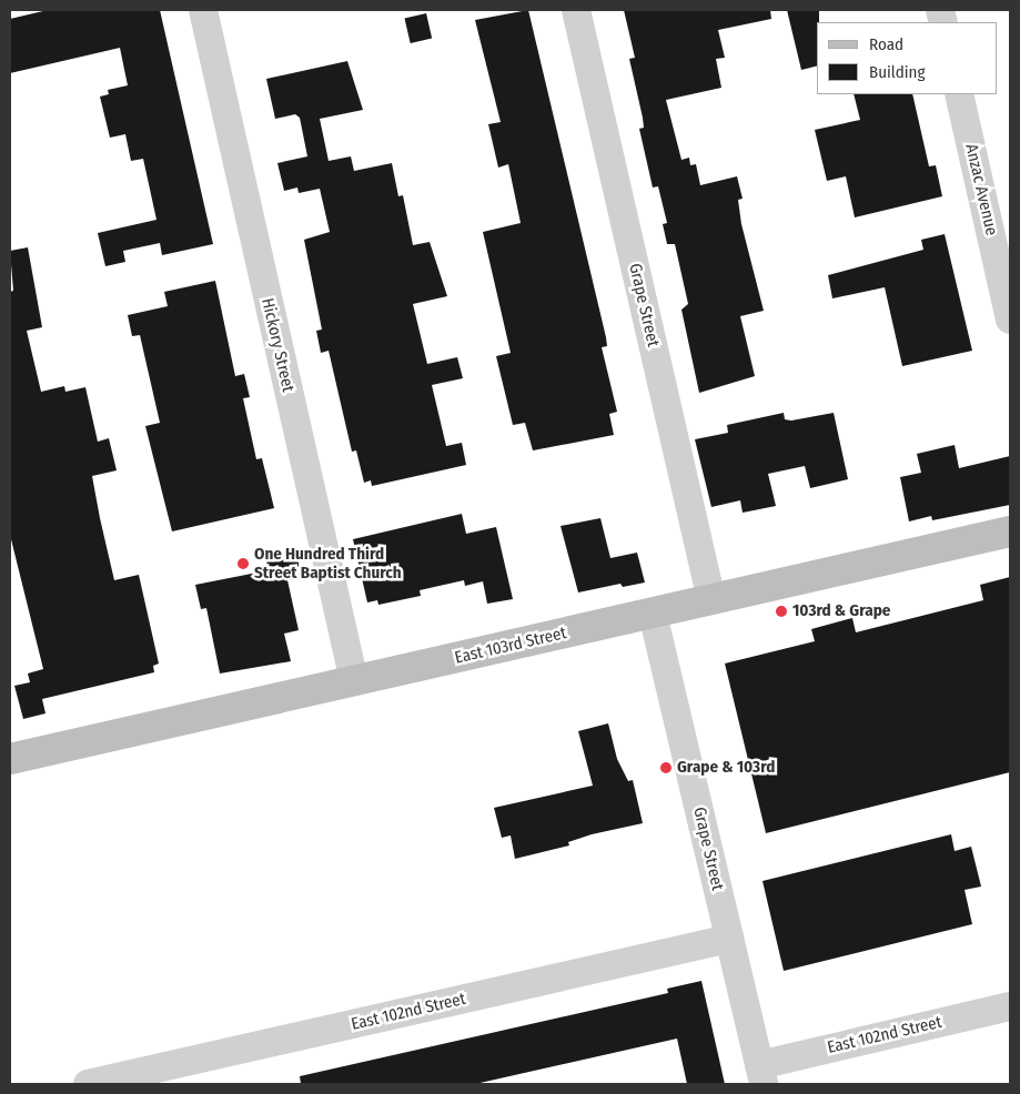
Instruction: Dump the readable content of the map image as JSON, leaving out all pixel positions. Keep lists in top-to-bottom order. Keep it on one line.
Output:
{"streets":{"street":["Anzac Avenue","Grape Street","Hickory Street","East 103rd Street","East 102nd Street"]},"crossings":[["Grape Street","East 103rd Street"],["Grape Street","East 102nd Street"],["Hickory Street","East 103rd Street"]],"places":["One Hundred Third Street Baptist Church","103rd & Grape","Grape & 103rd"],"legend":["Road","Building"]}
